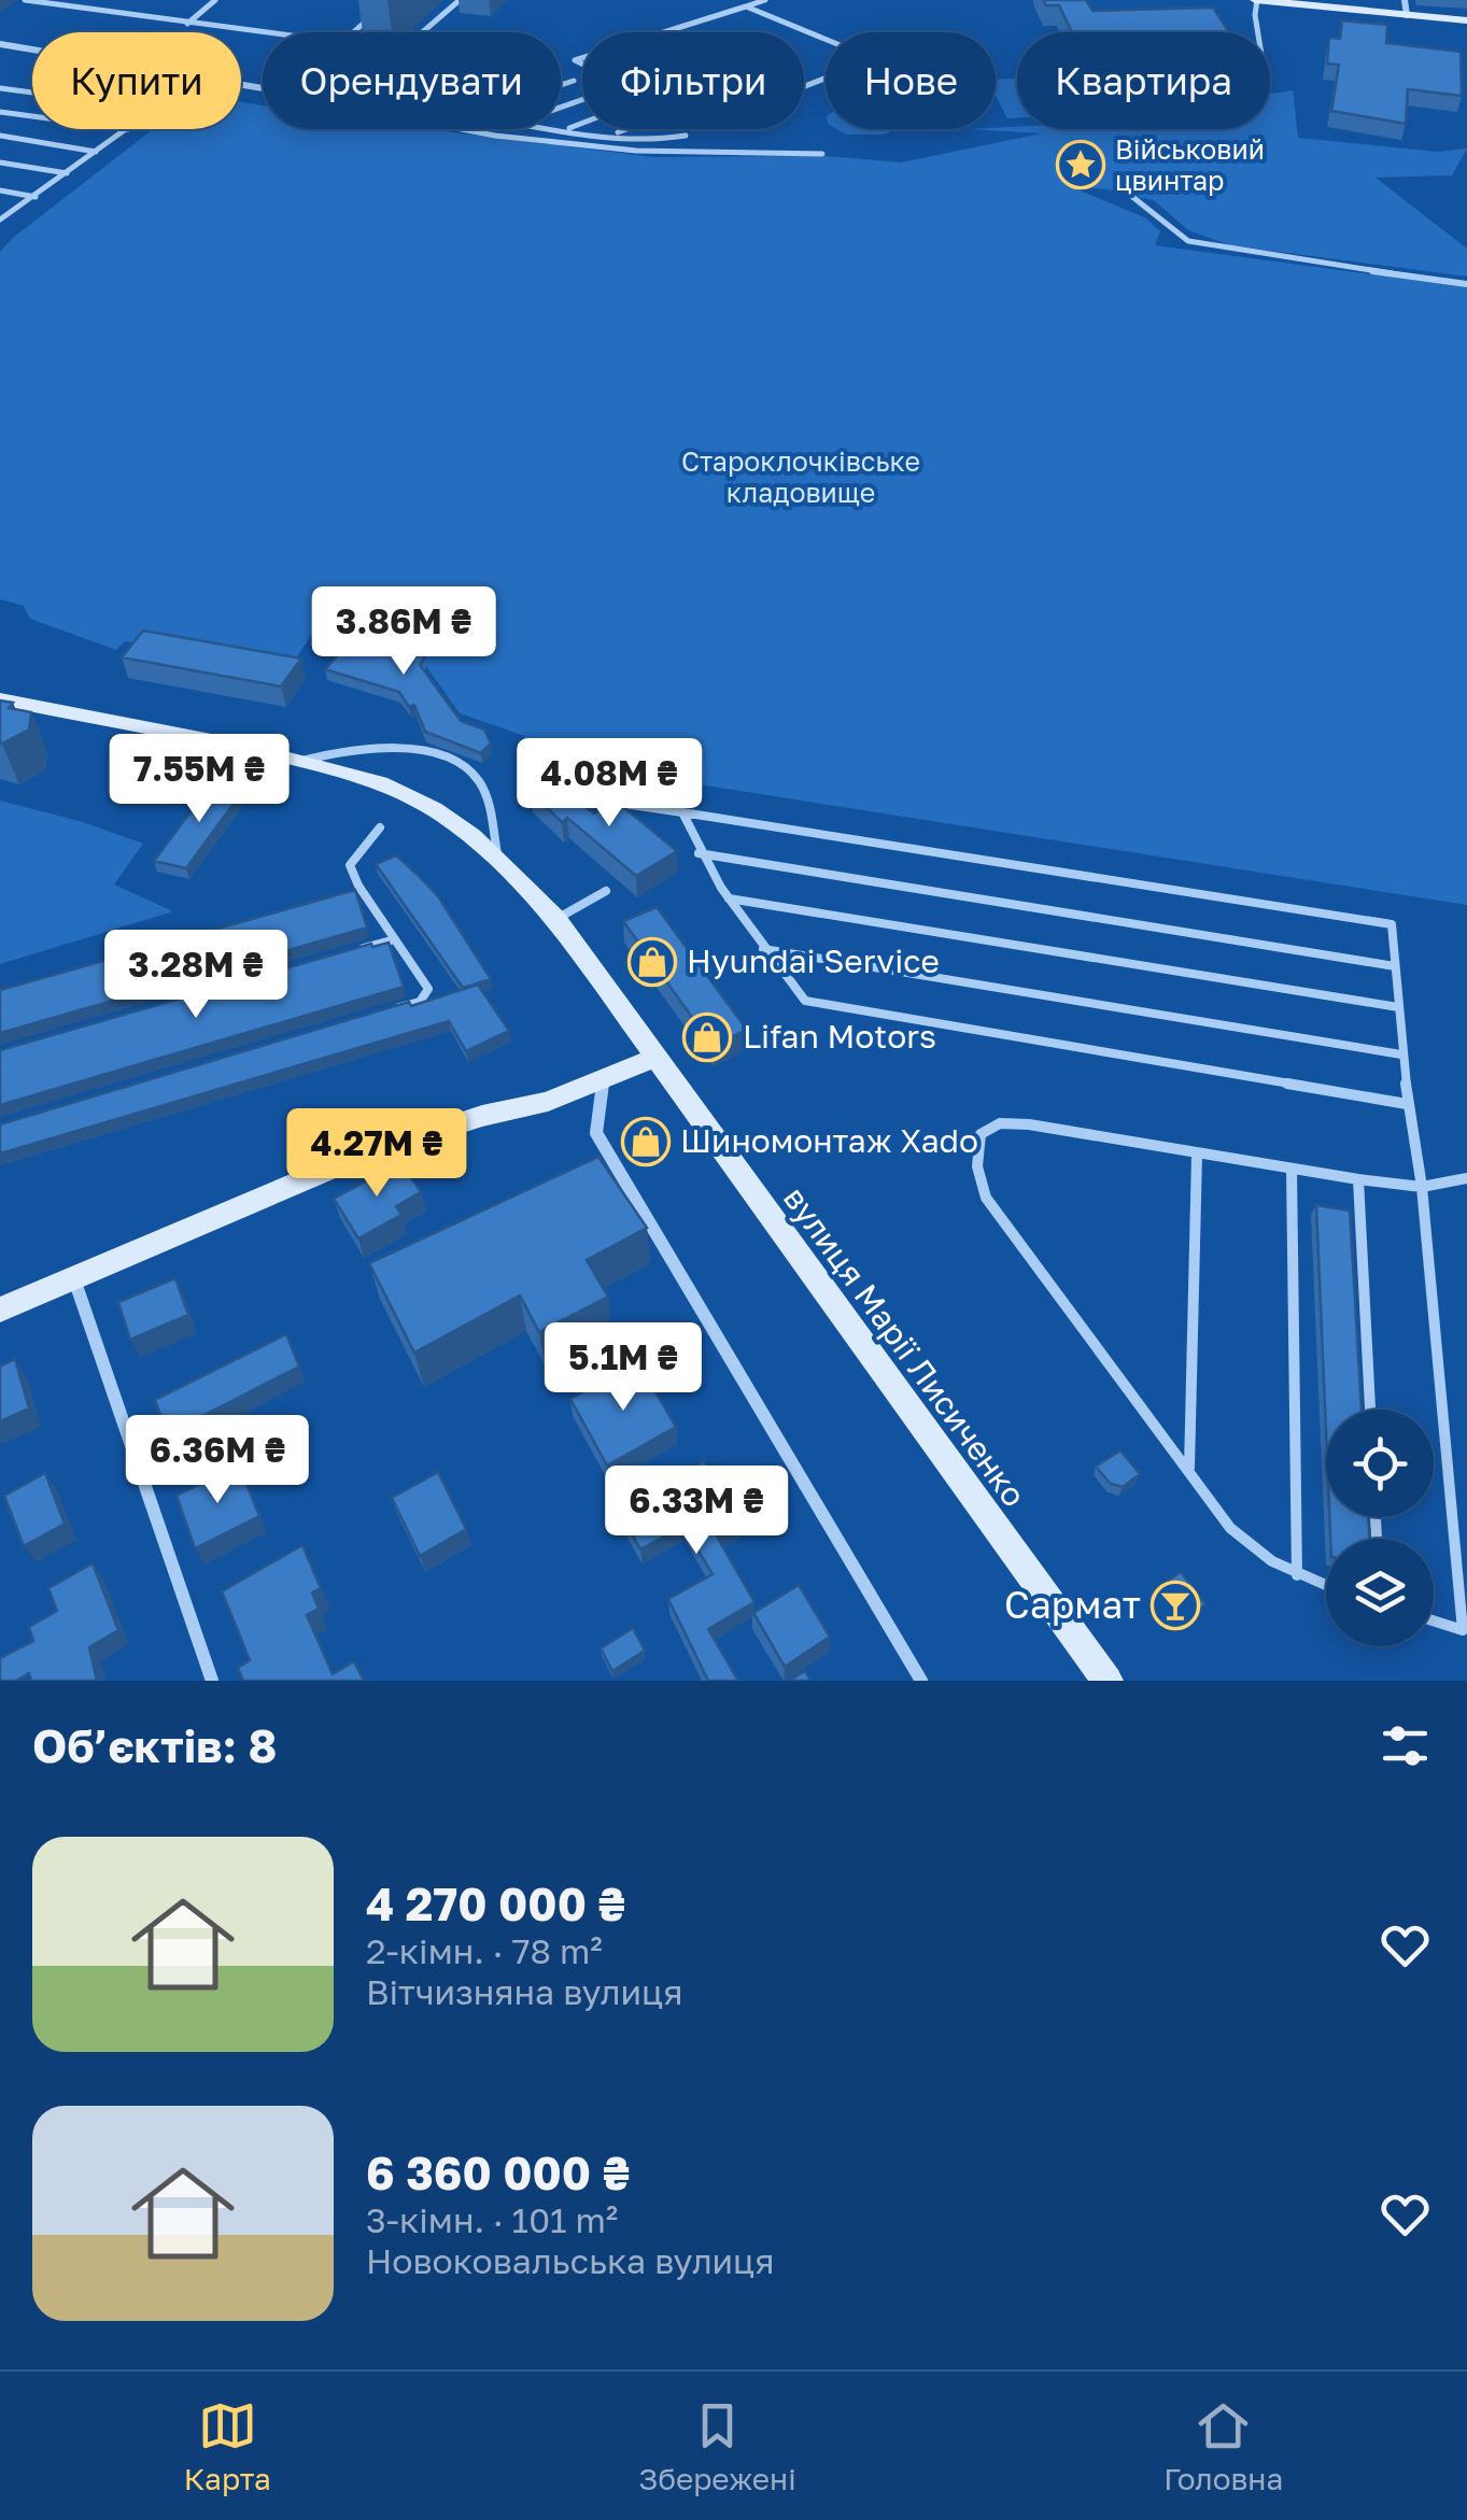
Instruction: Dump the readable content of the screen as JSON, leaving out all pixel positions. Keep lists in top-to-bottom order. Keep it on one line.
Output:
{"streets":{"main road":["вулиця Марії Лисиченко"]},"parks":["Староклочківське кладовище"],"places":{"place":["Військовий цвинтар"],"shop":["Hyundai Service","Lifan Motors","Шиномонтаж Xado"],"bar":["Сармат"]},"page":{"chip":["Купити","Орендувати","Фільтри","Нове","Квартира"],"price":["3.86M ₴","7.55M ₴","4.08M ₴","3.28M ₴","4.27M ₴","5.1M ₴","6.36M ₴","6.33M ₴"],"heading":"Об’єктів: 8","list":[{"name":"4 270 000 ₴","note":"2-кімн. · 78 m² · Вітчизняна вулиця"},{"name":"6 360 000 ₴","note":"3-кімн. · 101 m² · Новоковальська вулиця"}],"tabs":["Карта","Збережені","Головна"]}}
